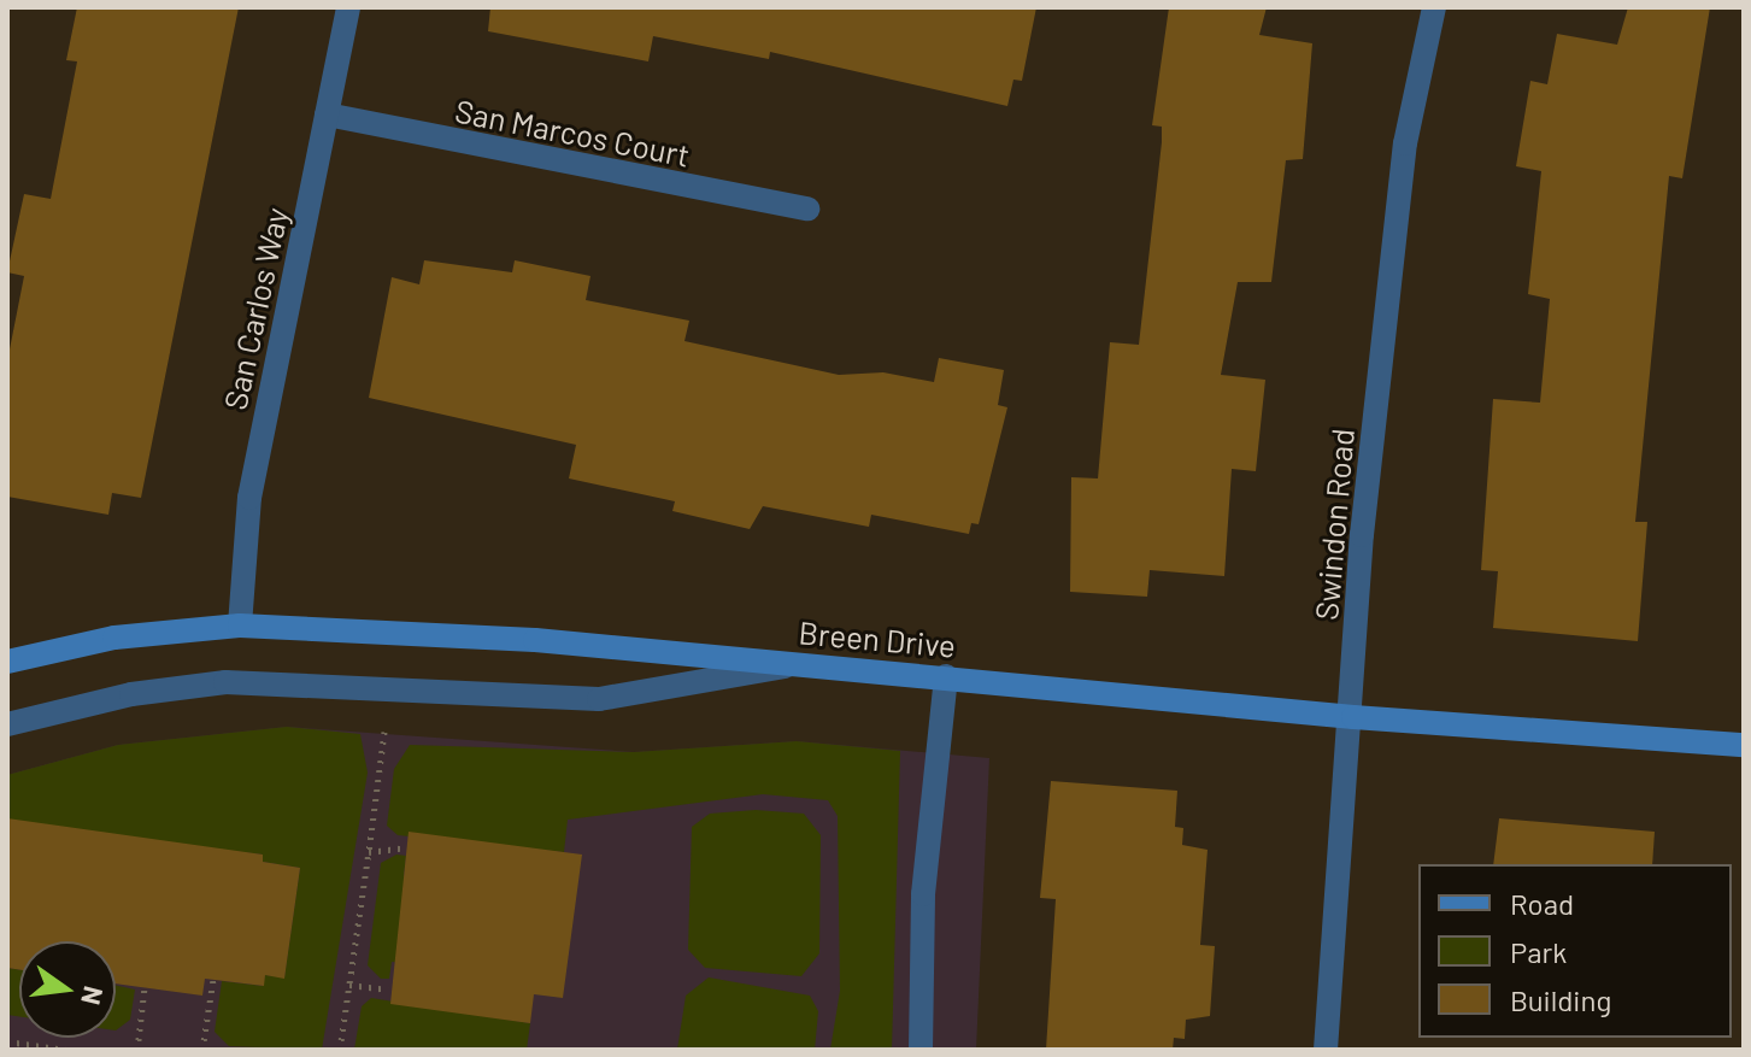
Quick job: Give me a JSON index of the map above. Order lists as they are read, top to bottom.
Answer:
{
  "streets": {
    "street": [
      "San Marcos Court",
      "San Carlos Way",
      "Swindon Road",
      "Breen Drive"
    ]
  },
  "crossings": [
    ["San Marcos Court", "San Carlos Way"],
    ["San Carlos Way", "Breen Drive"],
    ["Swindon Road", "Breen Drive"]
  ],
  "legend": ["Road", "Park", "Building"],
  "north": "right"
}
